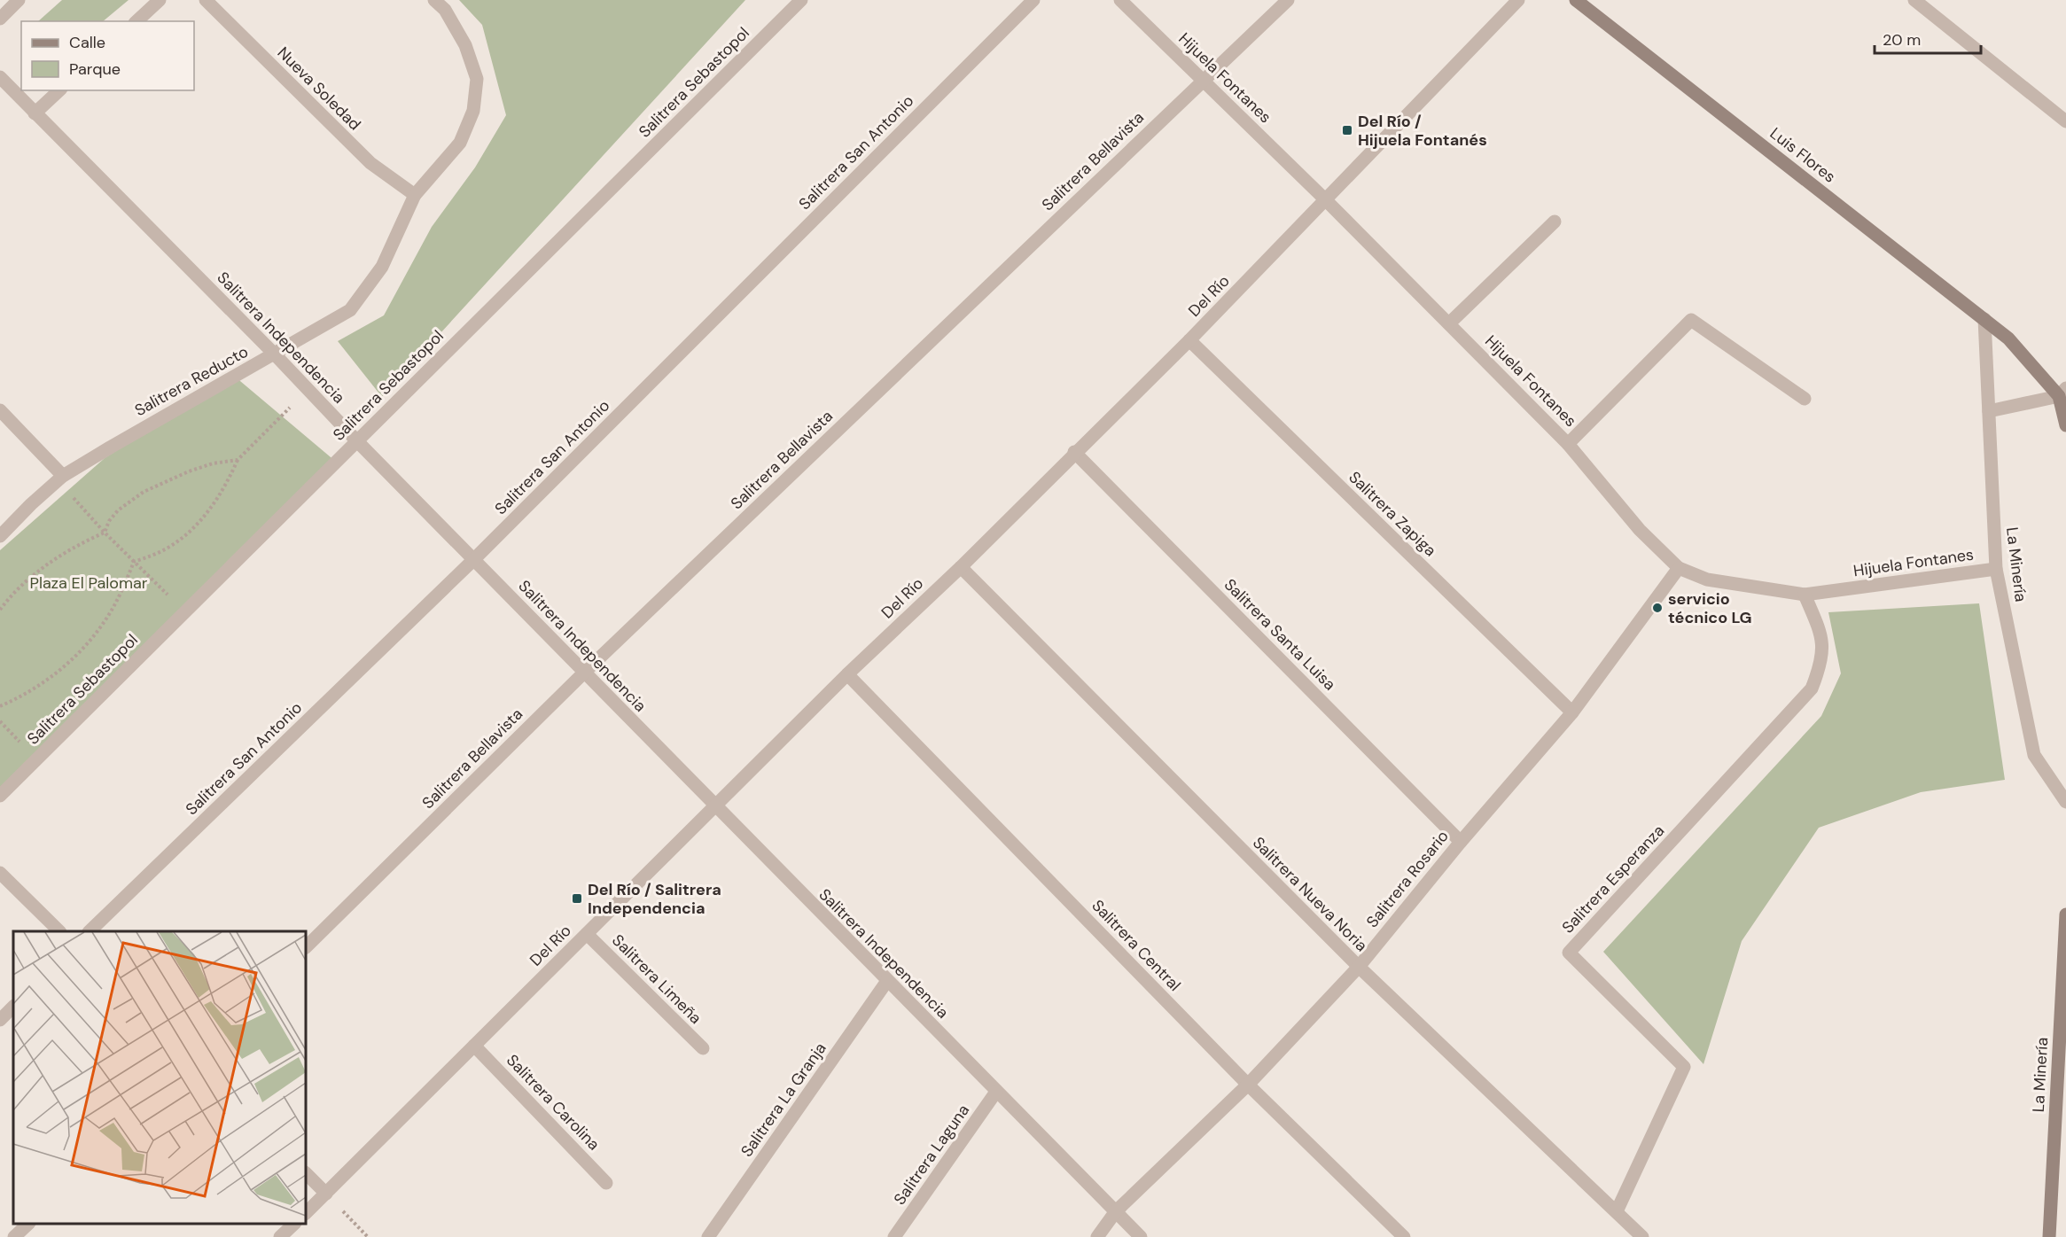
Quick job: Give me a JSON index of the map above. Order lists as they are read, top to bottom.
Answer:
{
  "streets": {
    "main road": ["Luis Flores", "La Minería"],
    "street": [
      "Hijuela Fontanes",
      "Salitrera Sebastopol",
      "Nueva Soledad",
      "Salitrera San Antonio",
      "Salitrera Bellavista",
      "Del Río",
      "Salitrera Independencia",
      "Salitrera Reducto",
      "Salitrera Zapiga",
      "Salitrera Santa Luisa",
      "Salitrera Rosario",
      "Salitrera Esperanza",
      "Salitrera Nueva Noria",
      "Salitrera Central",
      "Salitrera Limeña",
      "Salitrera La Granja",
      "Salitrera Carolina",
      "Salitrera Laguna"
    ]
  },
  "crossings": [
    ["Hijuela Fontanes", "Salitrera Bellavista"],
    ["Hijuela Fontanes", "Del Río"],
    ["Hijuela Fontanes", "La Minería"],
    ["Hijuela Fontanes", "Salitrera Rosario"],
    ["Hijuela Fontanes", "Salitrera Esperanza"],
    ["Salitrera Sebastopol", "Salitrera Independencia"],
    ["Nueva Soledad", "Salitrera Reducto"],
    ["Salitrera San Antonio", "Salitrera Independencia"],
    ["Luis Flores", "La Minería"],
    ["Salitrera Bellavista", "Salitrera Independencia"],
    ["Del Río", "Salitrera Independencia"],
    ["Del Río", "Salitrera Zapiga"],
    ["Del Río", "Salitrera Santa Luisa"],
    ["Del Río", "Salitrera Nueva Noria"],
    ["Del Río", "Salitrera Central"],
    ["Del Río", "Salitrera Limeña"],
    ["Del Río", "Salitrera Carolina"],
    ["Salitrera Independencia", "Salitrera Reducto"],
    ["Salitrera Independencia", "Salitrera Rosario"],
    ["Salitrera Independencia", "Salitrera La Granja"],
    ["Salitrera Independencia", "Salitrera Laguna"],
    ["Salitrera Zapiga", "Salitrera Rosario"],
    ["Salitrera Santa Luisa", "Salitrera Rosario"],
    ["Salitrera Rosario", "Salitrera Nueva Noria"],
    ["Salitrera Rosario", "Salitrera Central"],
    ["Salitrera Esperanza", "Salitrera Nueva Noria"]
  ],
  "parks": ["Plaza El Palomar"],
  "places": {
    "transit": ["Del Río / Hijuela Fontanés", "Del Río / Salitrera Independencia"],
    "other": ["servicio técnico LG"]
  },
  "legend": ["Calle", "Parque"],
  "scale_bar": "20 m"
}
